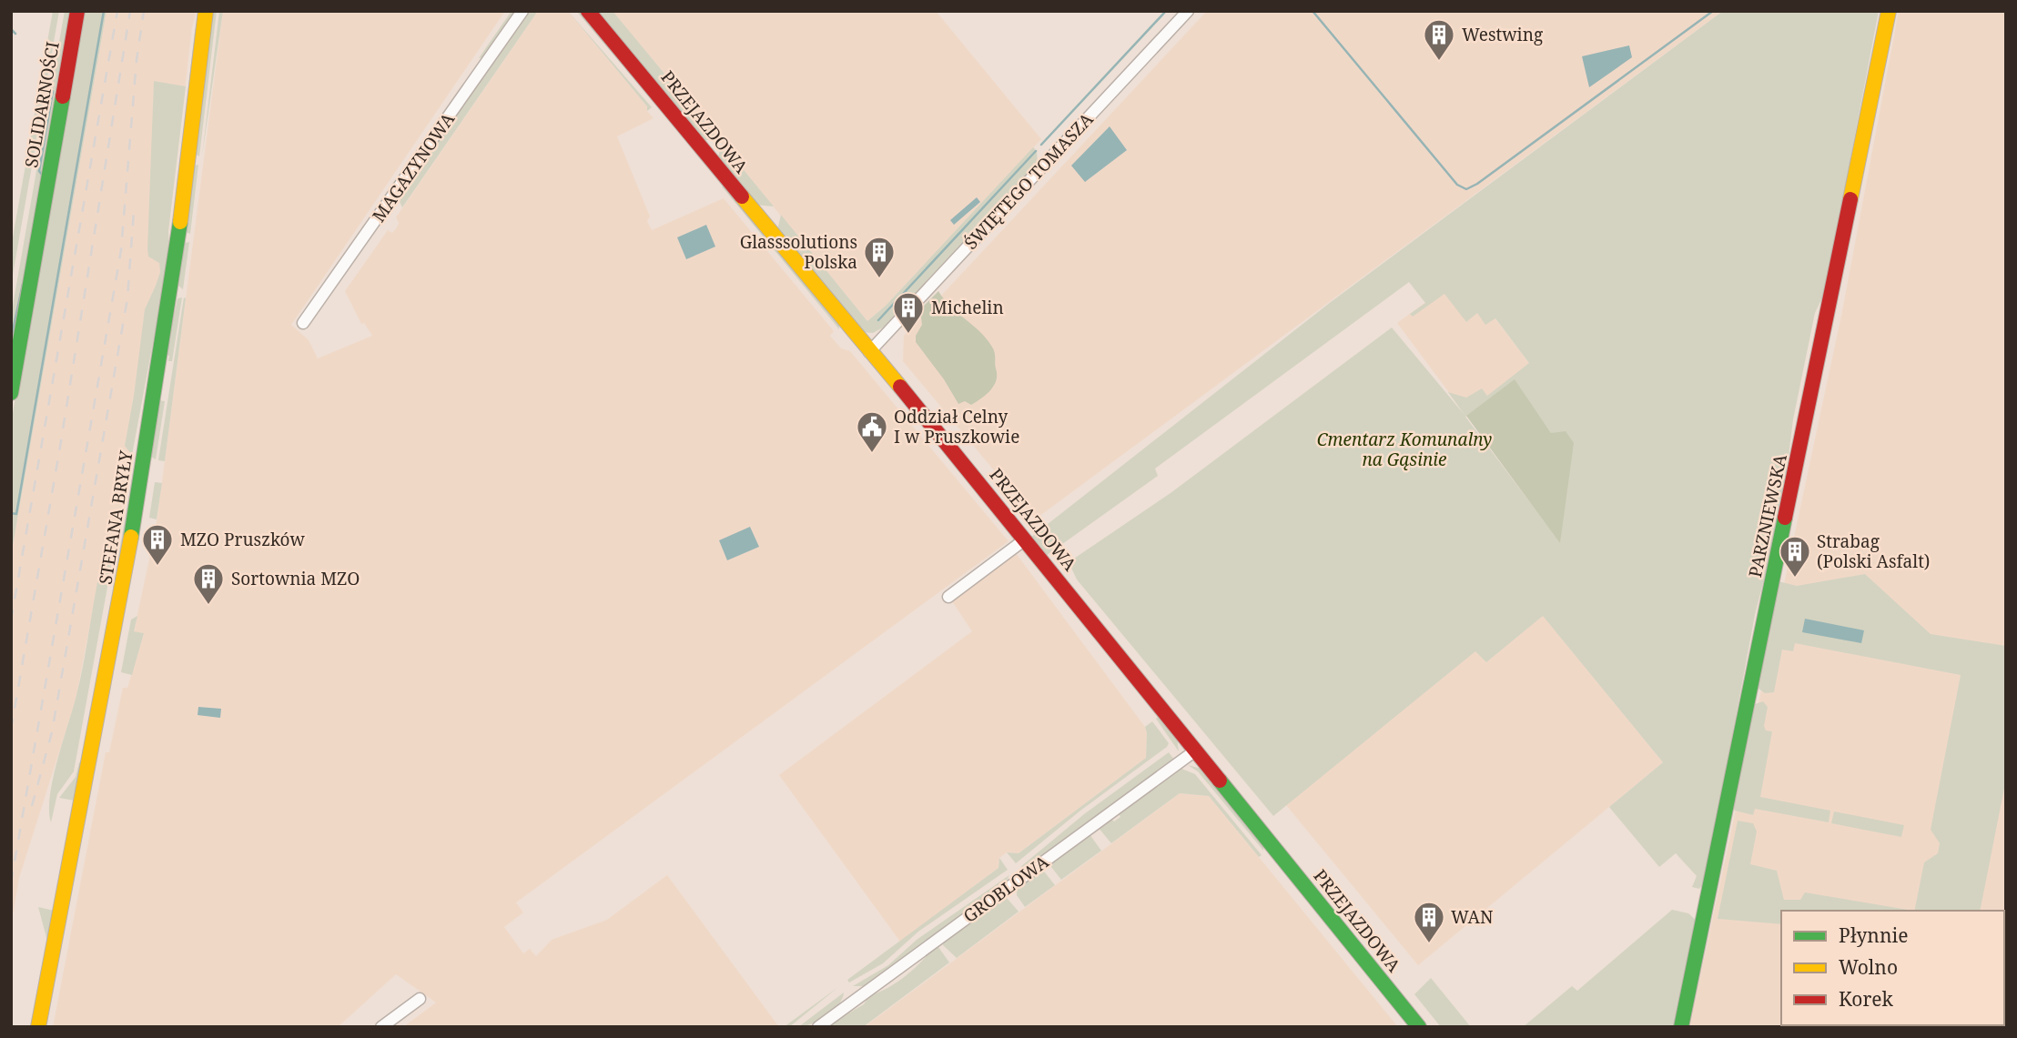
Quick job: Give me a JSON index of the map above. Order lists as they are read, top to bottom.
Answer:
{
  "streets": {
    "street": [
      "SOLIDARNOŚCI",
      "PRZEJAZDOWA",
      "MAGAZYNOWA",
      "ŚWIĘTEGO TOMASZA",
      "PARZNIEWSKA",
      "STEFANA BRYŁY",
      "GROBLOWA"
    ]
  },
  "crossings": [
    ["PRZEJAZDOWA", "ŚWIĘTEGO TOMASZA"],
    ["PRZEJAZDOWA", "GROBLOWA"]
  ],
  "parks": ["Cmentarz Komunalny na Gąsinie"],
  "places": {
    "building": [
      "Westwing",
      "Glasssolutions Polska",
      "Michelin",
      "MZO Pruszków",
      "Strabag (Polski Asfalt)",
      "Sortownia MZO",
      "WAN"
    ],
    "public building": ["Oddział Celny I w Pruszkowie"]
  },
  "legend": ["Płynnie", "Wolno", "Korek"]
}
